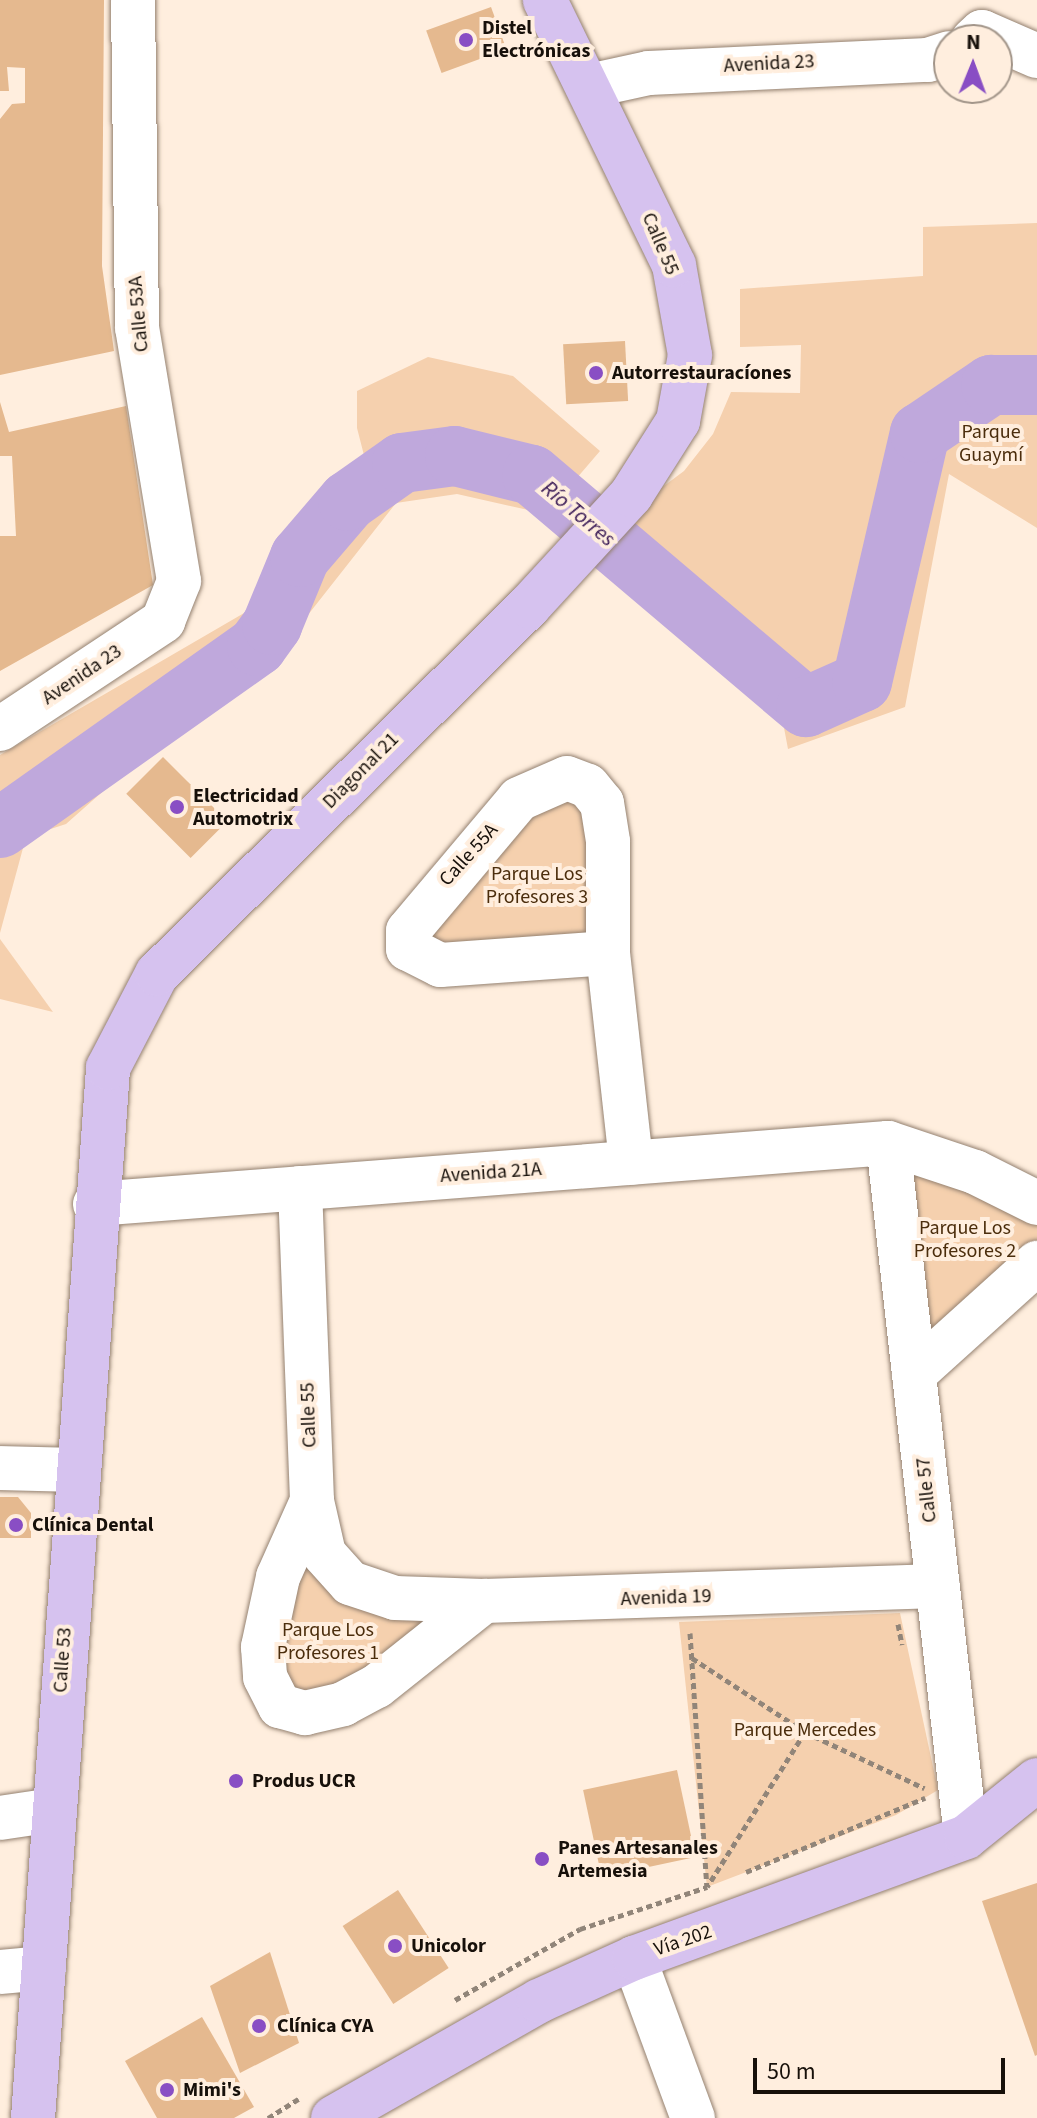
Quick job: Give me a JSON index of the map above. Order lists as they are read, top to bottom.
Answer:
{
  "streets": {
    "main road": [
      "Calle 55",
      "Diagonal 21",
      "Calle 53",
      "Vía 202"
    ],
    "street": [
      "Avenida 23",
      "Calle 53A",
      "Calle 55A",
      "Avenida 21A",
      "Calle 57",
      "Avenida 19"
    ]
  },
  "crossings": [
    ["Avenida 23", "Calle 55"],
    ["Avenida 23", "Calle 53A"],
    ["Calle 55", "Diagonal 21"],
    ["Calle 55", "Avenida 21A"],
    ["Calle 55", "Avenida 19"],
    ["Diagonal 21", "Avenida 21A"],
    ["Diagonal 21", "Calle 53"],
    ["Calle 55A", "Avenida 21A"],
    ["Avenida 21A", "Calle 57"],
    ["Avenida 21A", "Calle 53"],
    ["Calle 57", "Avenida 19"],
    ["Calle 57", "Vía 202"]
  ],
  "water": ["Río Torres"],
  "parks": [
    "Parque Guaymí",
    "Parque Los Profesores 3",
    "Parque Los Profesores 2",
    "Parque Los Profesores 1",
    "Parque Mercedes"
  ],
  "places": [
    "Distel Electrónicas",
    "Autorrestauracíones",
    "Electricidad Automotrix",
    "Clínica Dental",
    "Produs UCR",
    "Panes Artesanales Artemesia",
    "Unicolor",
    "Clínica CYA",
    "Mimi's"
  ],
  "scale_bar": "50 m",
  "north": "top"
}
